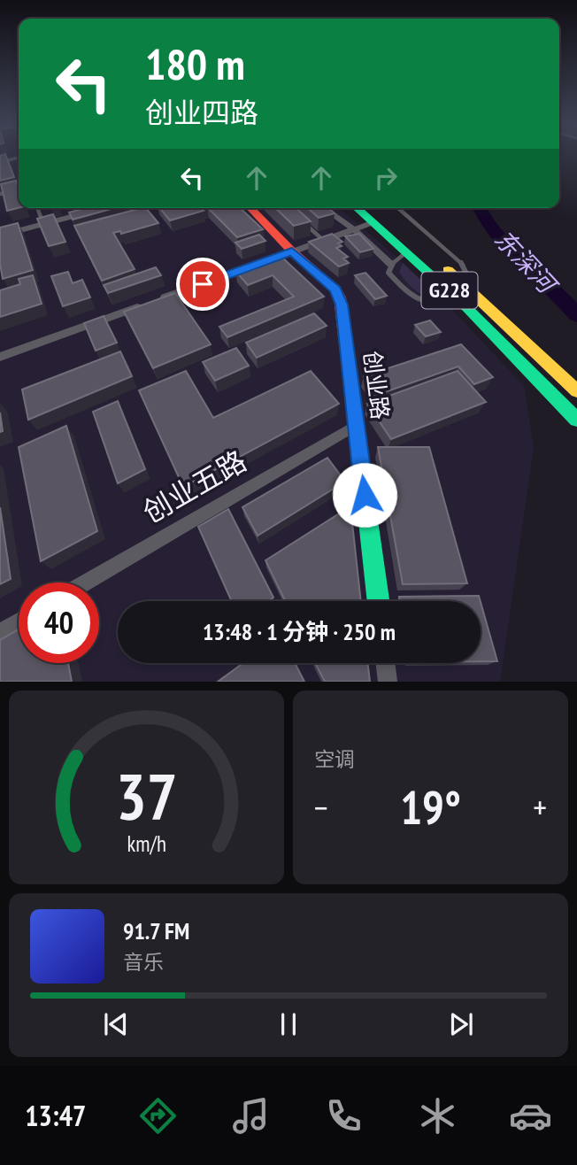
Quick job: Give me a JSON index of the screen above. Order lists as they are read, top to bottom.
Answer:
{
  "streets": {
    "main road": ["G228", "创业路"],
    "street": ["创业五路"]
  },
  "crossings": [
    ["创业路", "创业五路"]
  ],
  "water": ["东深河"],
  "page": {
    "turn": ["180 m", "创业四路"],
    "limit": "40",
    "trip": "13:48 · 1 分钟 · 250 m",
    "tile": "空调",
    "heat": ["−", "19°", "+"],
    "song": ["91.7 FM", "音乐"],
    "tabs": "13:47",
    "gauge": ["37", "km/h"]
  }
}
